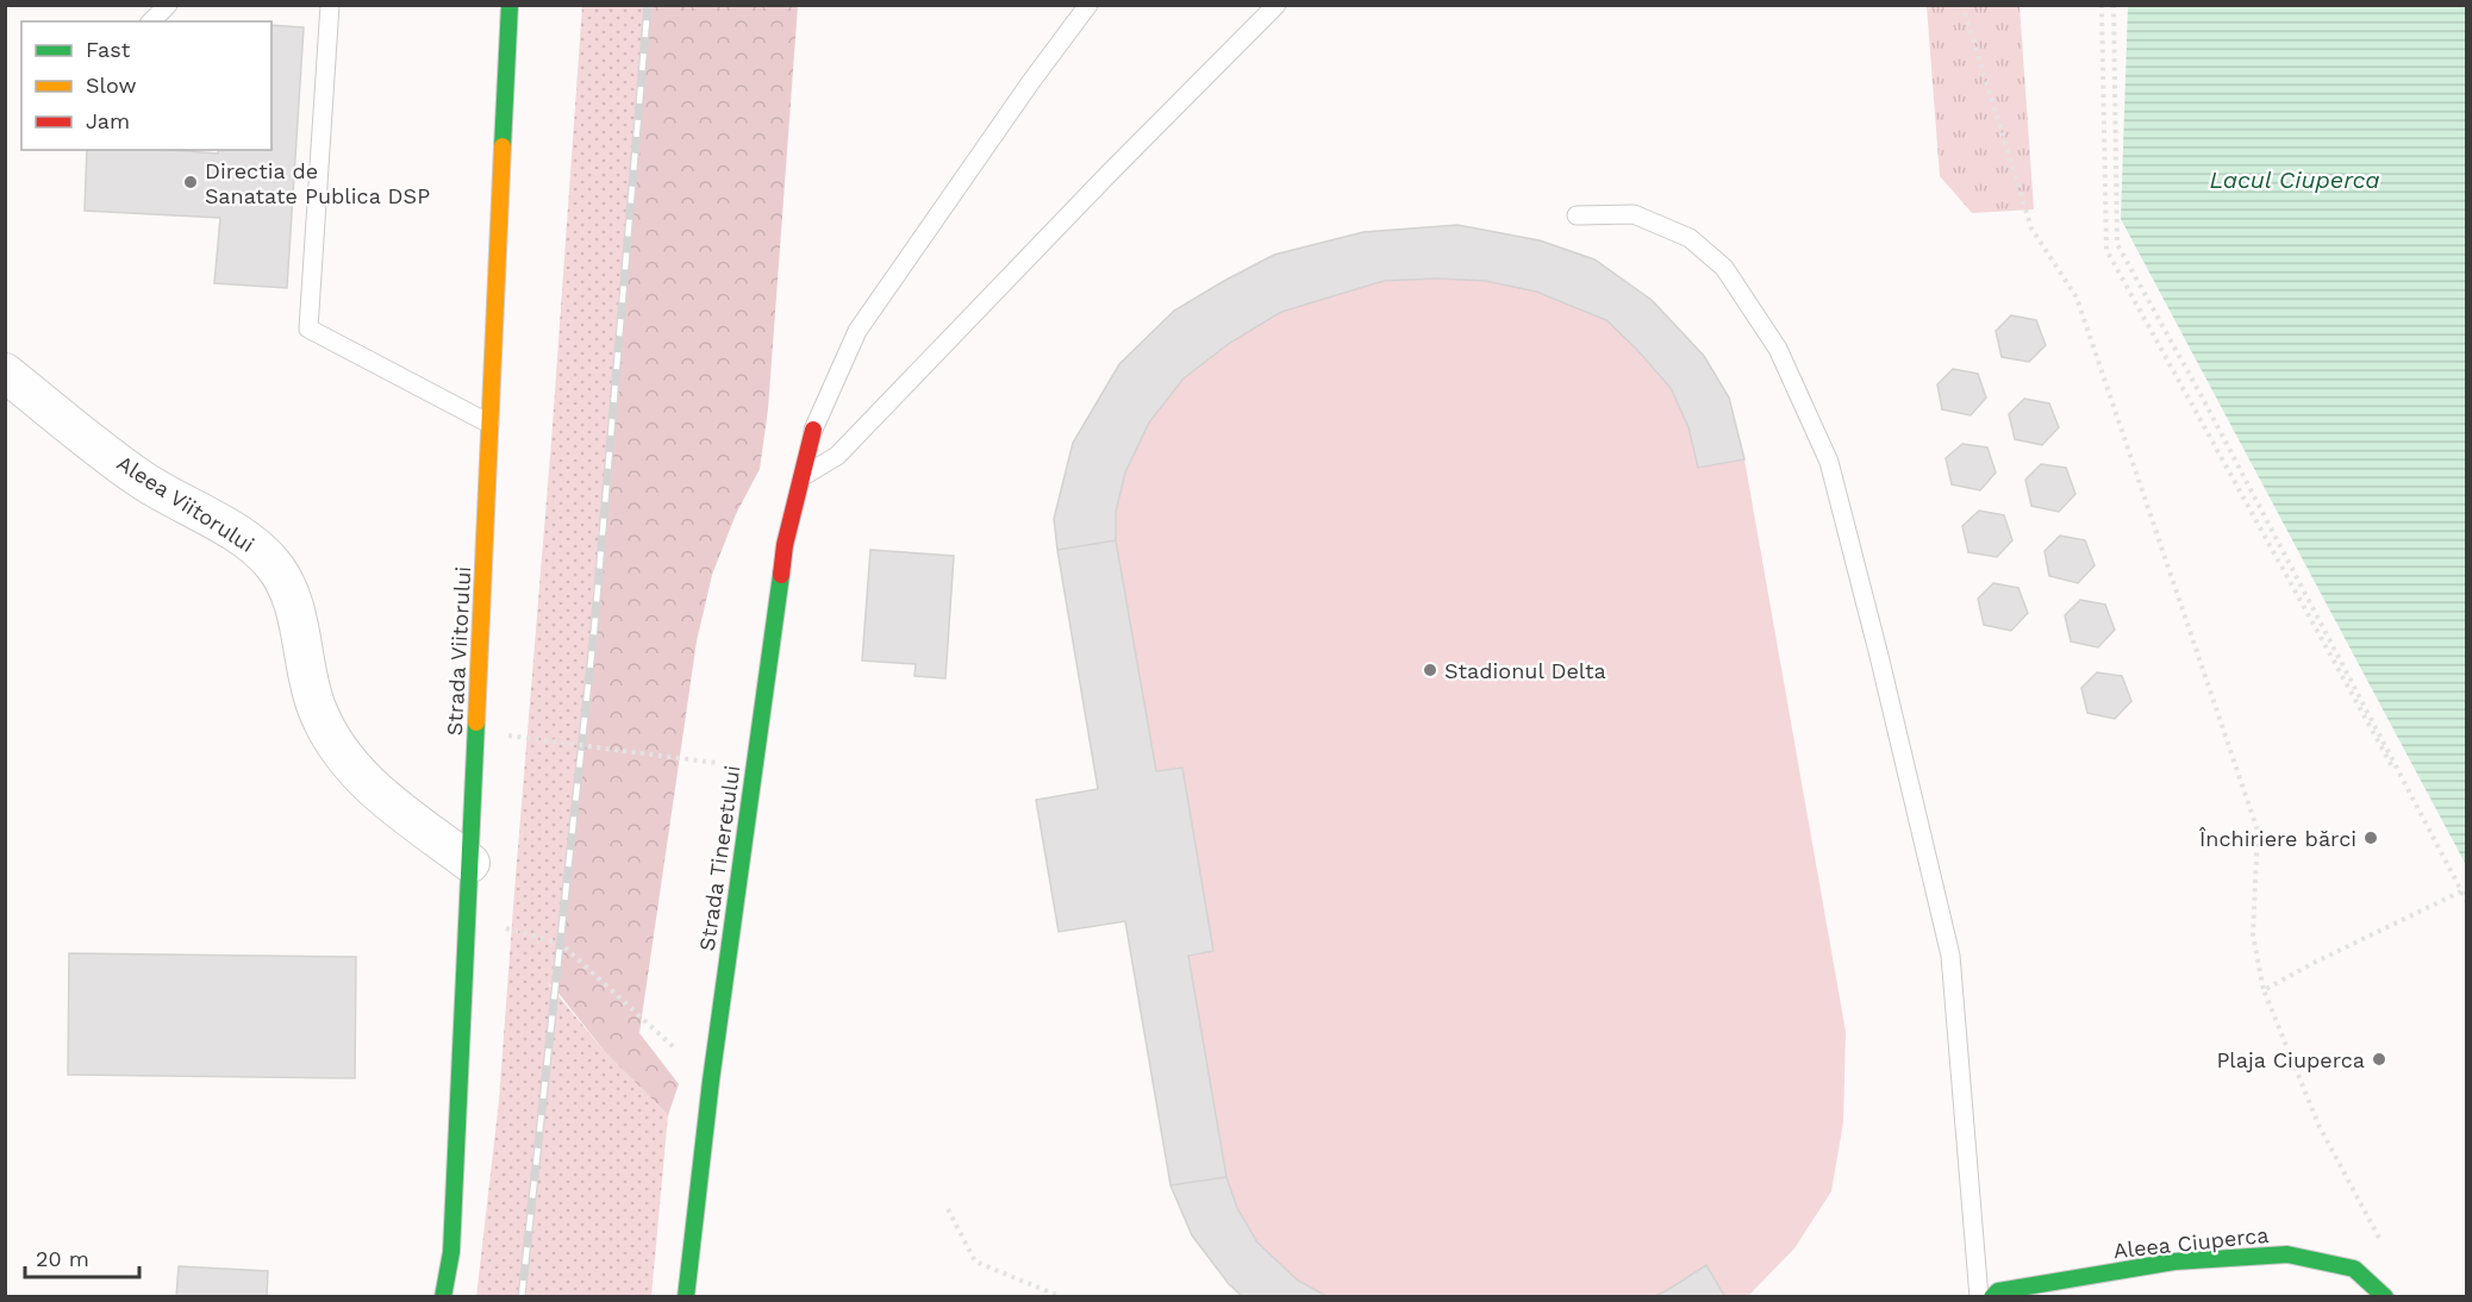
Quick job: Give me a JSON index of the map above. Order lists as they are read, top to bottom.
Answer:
{
  "streets": {
    "street": [
      "Aleea Viitorului",
      "Strada Viitorului",
      "Strada Tineretului",
      "Aleea Ciuperca"
    ]
  },
  "crossings": [
    ["Aleea Viitorului", "Strada Viitorului"]
  ],
  "water": ["Lacul Ciuperca"],
  "places": [
    "Directia de Sanatate Publica DSP",
    "Stadionul Delta",
    "Închiriere bărci",
    "Plaja Ciuperca"
  ],
  "legend": ["Fast", "Slow", "Jam"],
  "scale_bar": "20 m"
}
